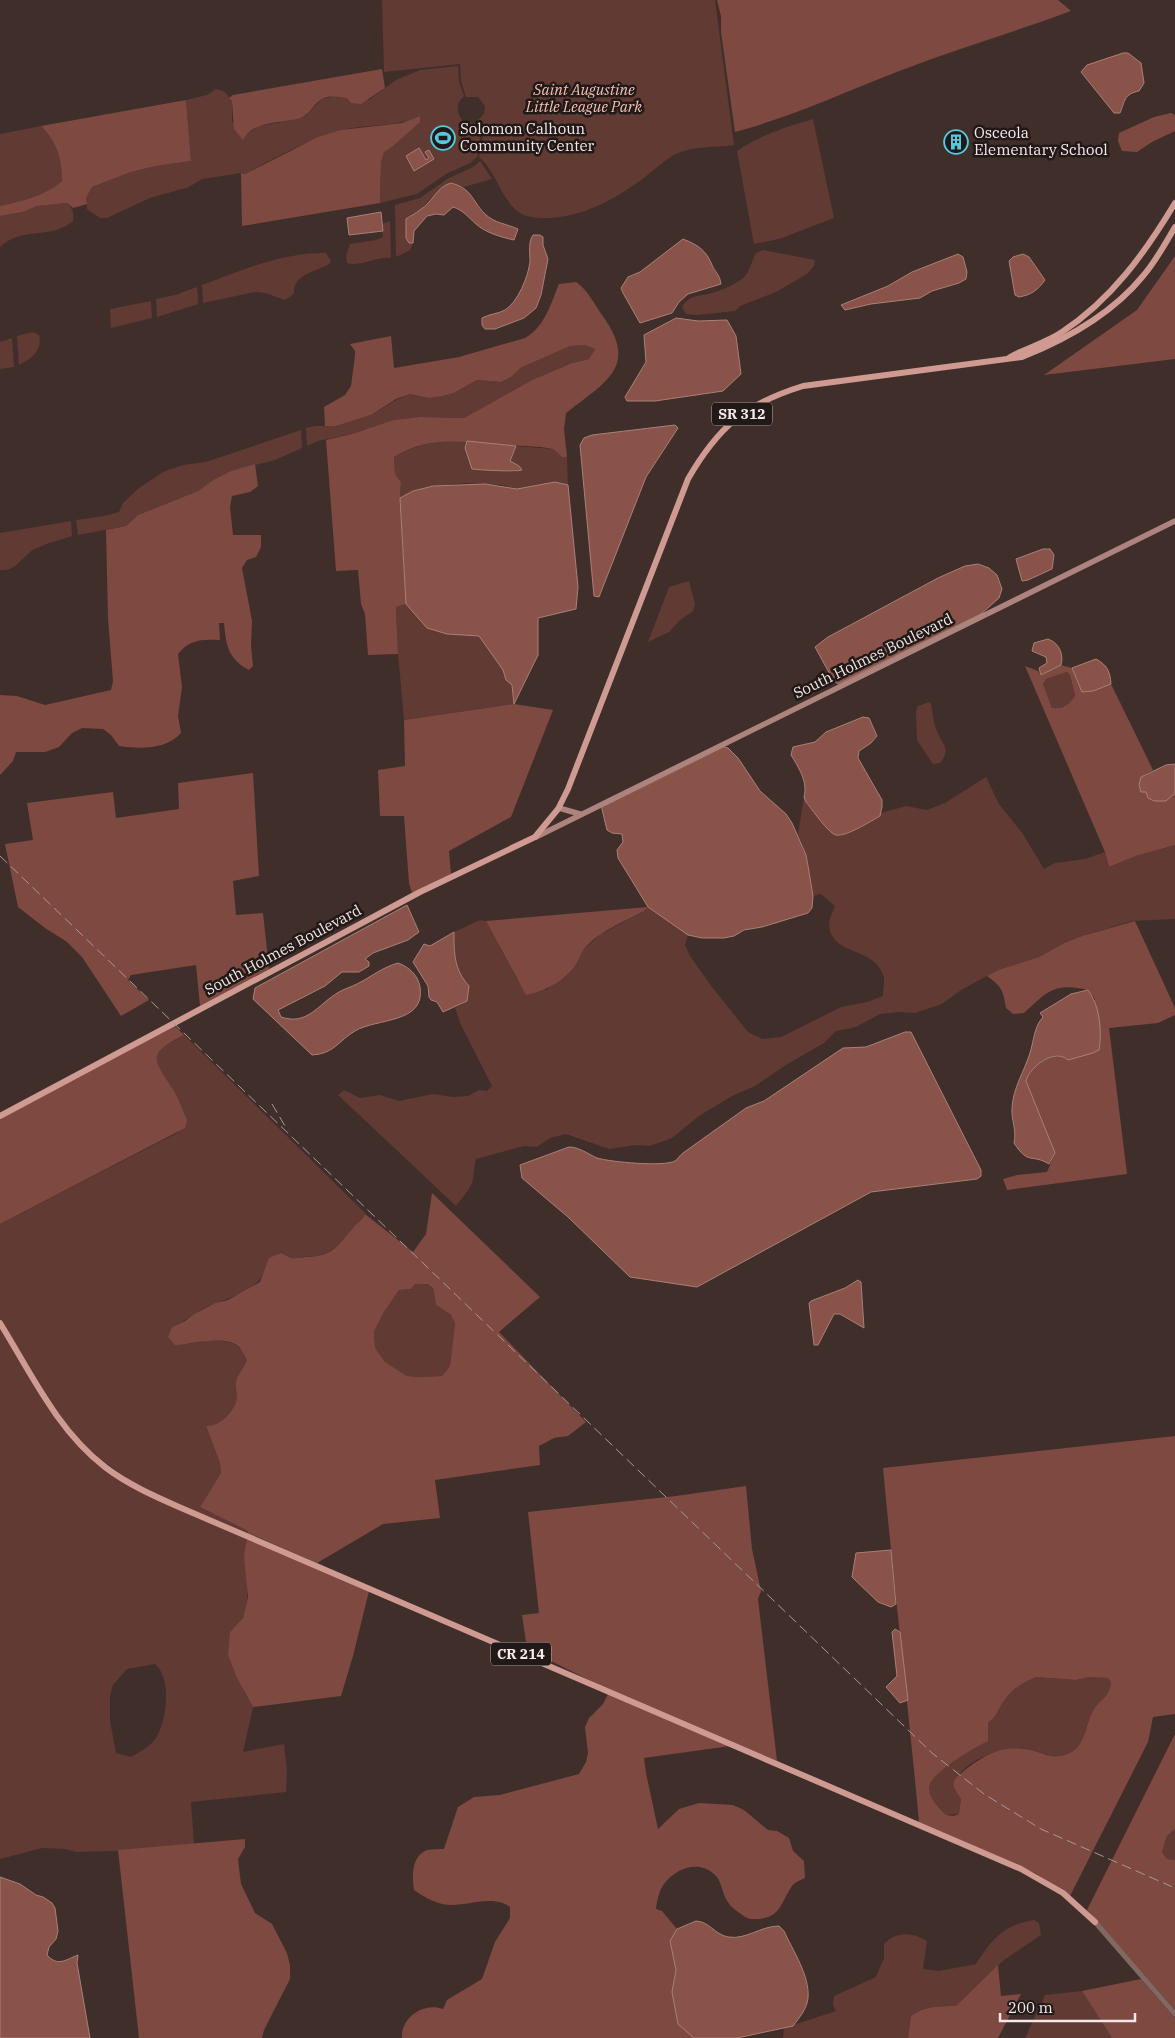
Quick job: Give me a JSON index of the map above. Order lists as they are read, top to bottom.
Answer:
{
  "streets": {
    "main road": ["SR 312", "South Holmes Boulevard", "CR 214"]
  },
  "crossings": [
    ["SR 312", "South Holmes Boulevard"]
  ],
  "parks": ["Saint Augustine Little League Park"],
  "places": {
    "sports": ["Solomon Calhoun Community Center"],
    "building": ["Osceola Elementary School"]
  },
  "scale_bar": "200 m"
}
